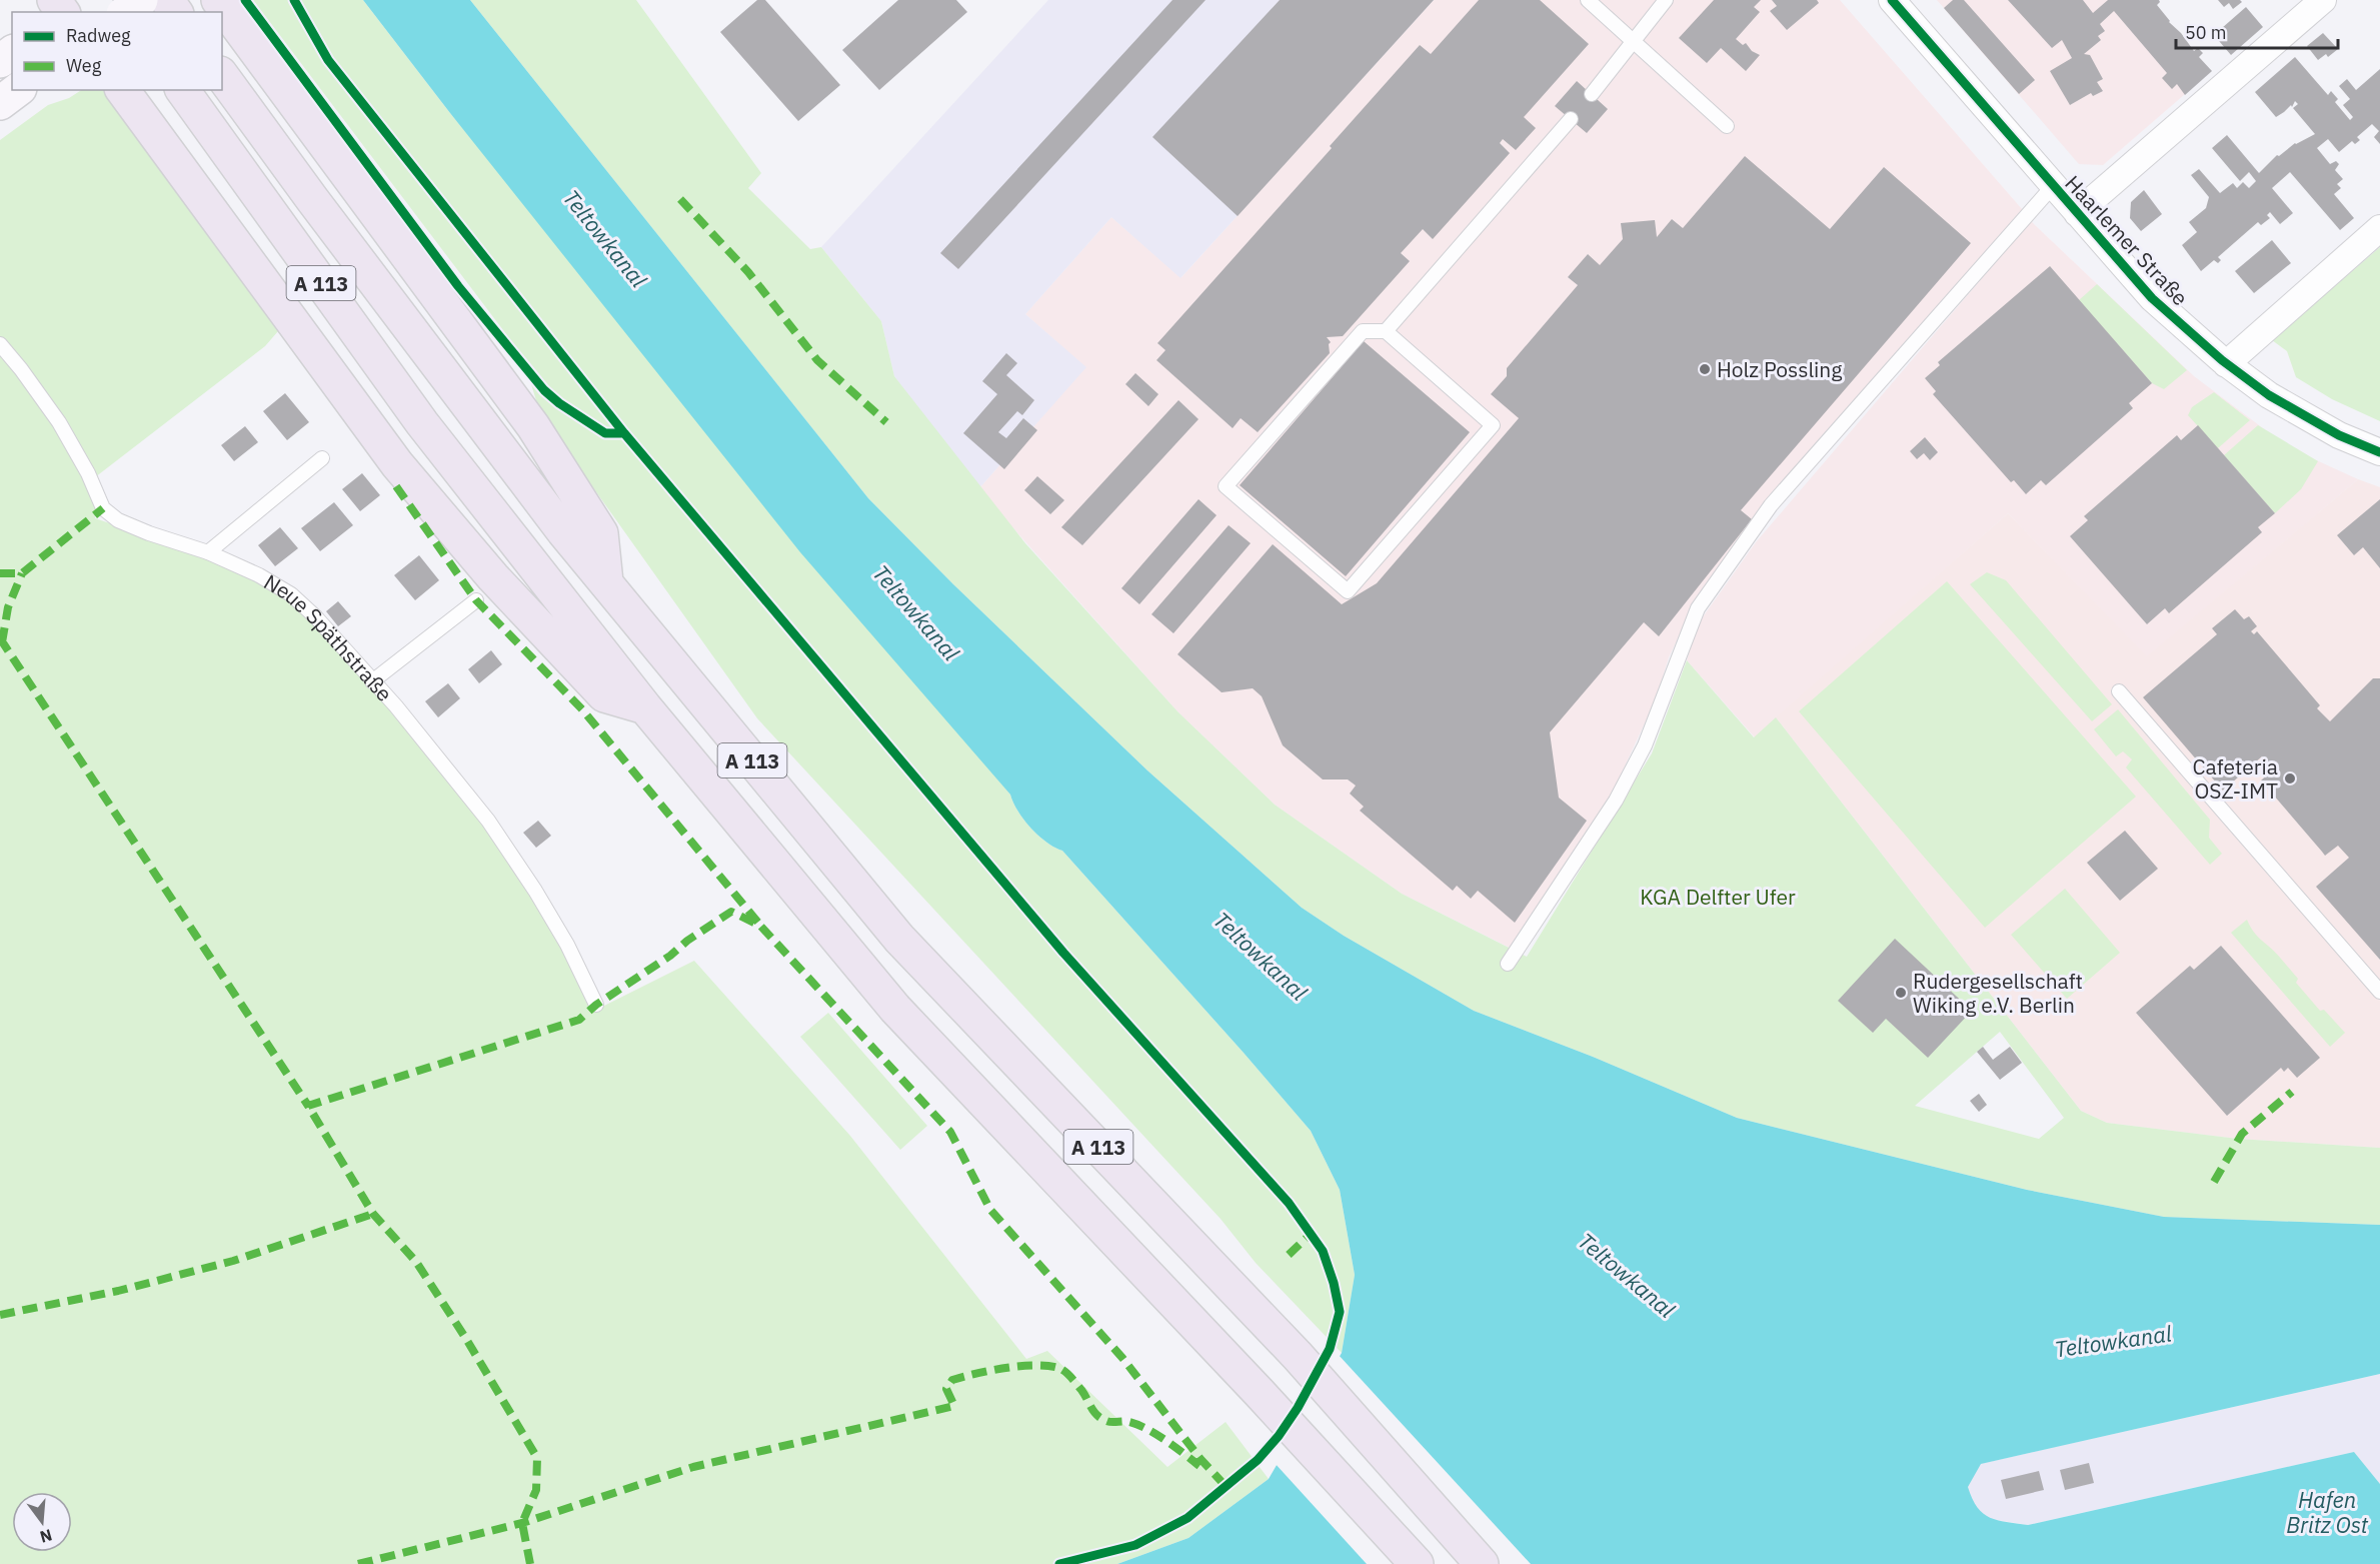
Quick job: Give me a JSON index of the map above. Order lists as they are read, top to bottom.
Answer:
{
  "streets": {
    "highway": ["A 113"],
    "street": ["Haarlemer Straße"],
    "lane": ["Neue Späthstraße"]
  },
  "water": ["Teltowkanal", "Hafen Britz Ost"],
  "parks": ["KGA Delfter Ufer"],
  "places": ["Holz Possling", "Cafeteria OSZ-IMT", "Rudergesellschaft Wiking e.V. Berlin"],
  "legend": ["Radweg", "Weg"],
  "scale_bar": "50 m",
  "north": "bottom"
}
